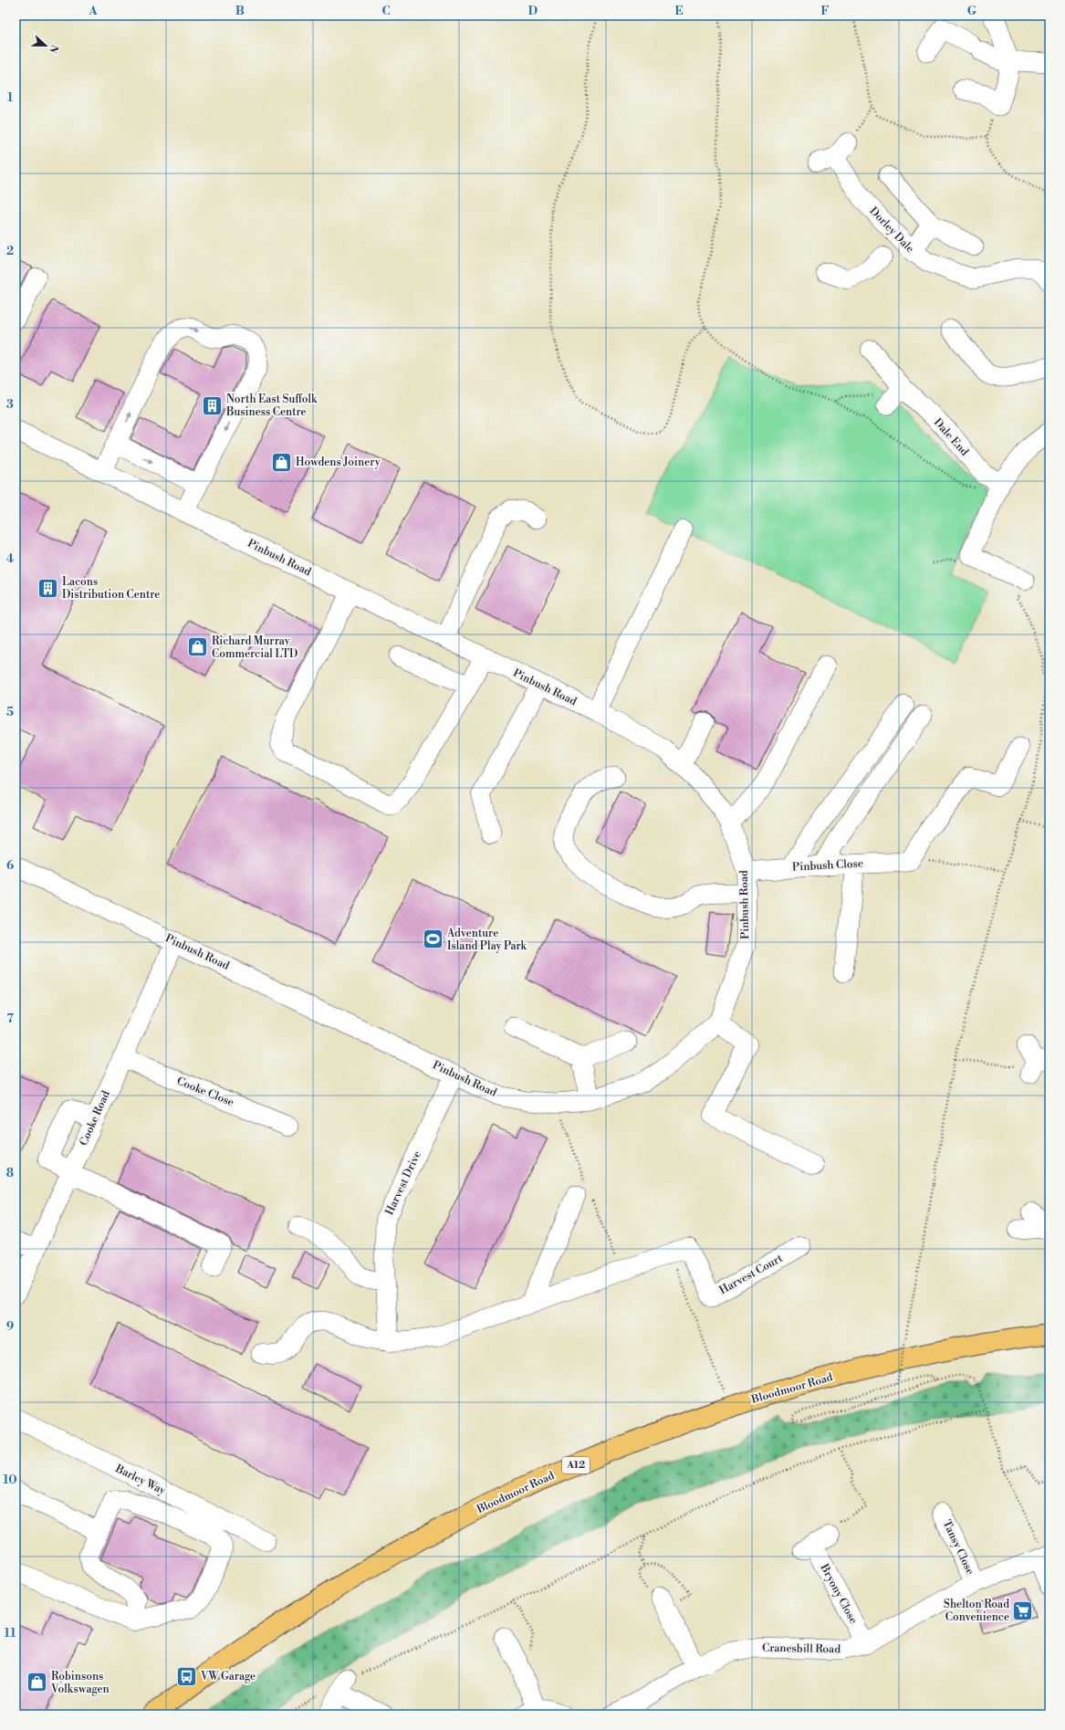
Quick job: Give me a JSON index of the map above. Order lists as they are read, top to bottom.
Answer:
{
  "streets": {
    "highway": ["Bloodmoor Road", "A12"],
    "street": [
      "Dorley Dale",
      "Dale End",
      "Pinbush Road",
      "Pinbush Close",
      "Cooke Close",
      "Cooke Road",
      "Harvest Drive",
      "Harvest Court",
      "Barley Way",
      "Tansy Close",
      "Bryony Close",
      "Cranesbill Road"
    ]
  },
  "crossings": [
    ["Pinbush Road", "Pinbush Close"],
    ["Pinbush Road", "Cooke Road"],
    ["Pinbush Road", "Harvest Drive"],
    ["Cooke Close", "Cooke Road"],
    ["Tansy Close", "Cranesbill Road"],
    ["Bryony Close", "Cranesbill Road"]
  ],
  "places": {
    "building": ["North East Suffolk Business Centre", "Lacons Distribution Centre"],
    "shop": ["Howdens Joinery", "Richard Murray Commercial LTD", "Robinsons Volkswagen"],
    "sports": ["Adventure Island Play Park"],
    "supermarket": ["Shelton Road Convenience"],
    "bus stop": ["VW Garage"]
  },
  "north": "right",
  "grid": {
    "columns": [
      "A",
      "B",
      "C",
      "D",
      "E",
      "F",
      "G"
    ],
    "rows": [
      "1",
      "2",
      "3",
      "4",
      "5",
      "6",
      "7",
      "8",
      "9",
      "10",
      "11"
    ]
  }
}
